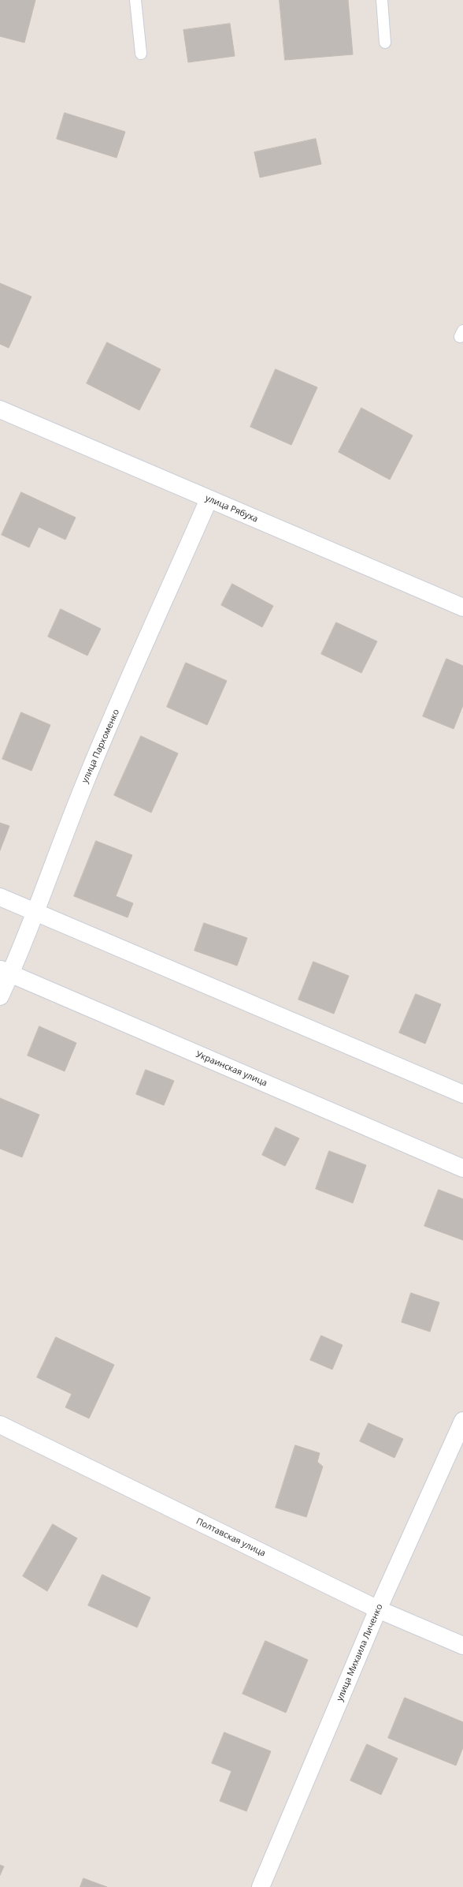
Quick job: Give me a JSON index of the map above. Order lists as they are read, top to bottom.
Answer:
{
  "streets": {
    "street": [
      "улица Рябуха",
      "улица Пархоменко",
      "Украинская улица",
      "Полтавская улица",
      "улица Михаила Личенко"
    ]
  },
  "crossings": [
    ["улица Рябуха", "улица Пархоменко"],
    ["улица Пархоменко", "Украинская улица"],
    ["Полтавская улица", "улица Михаила Личенко"]
  ]
}
